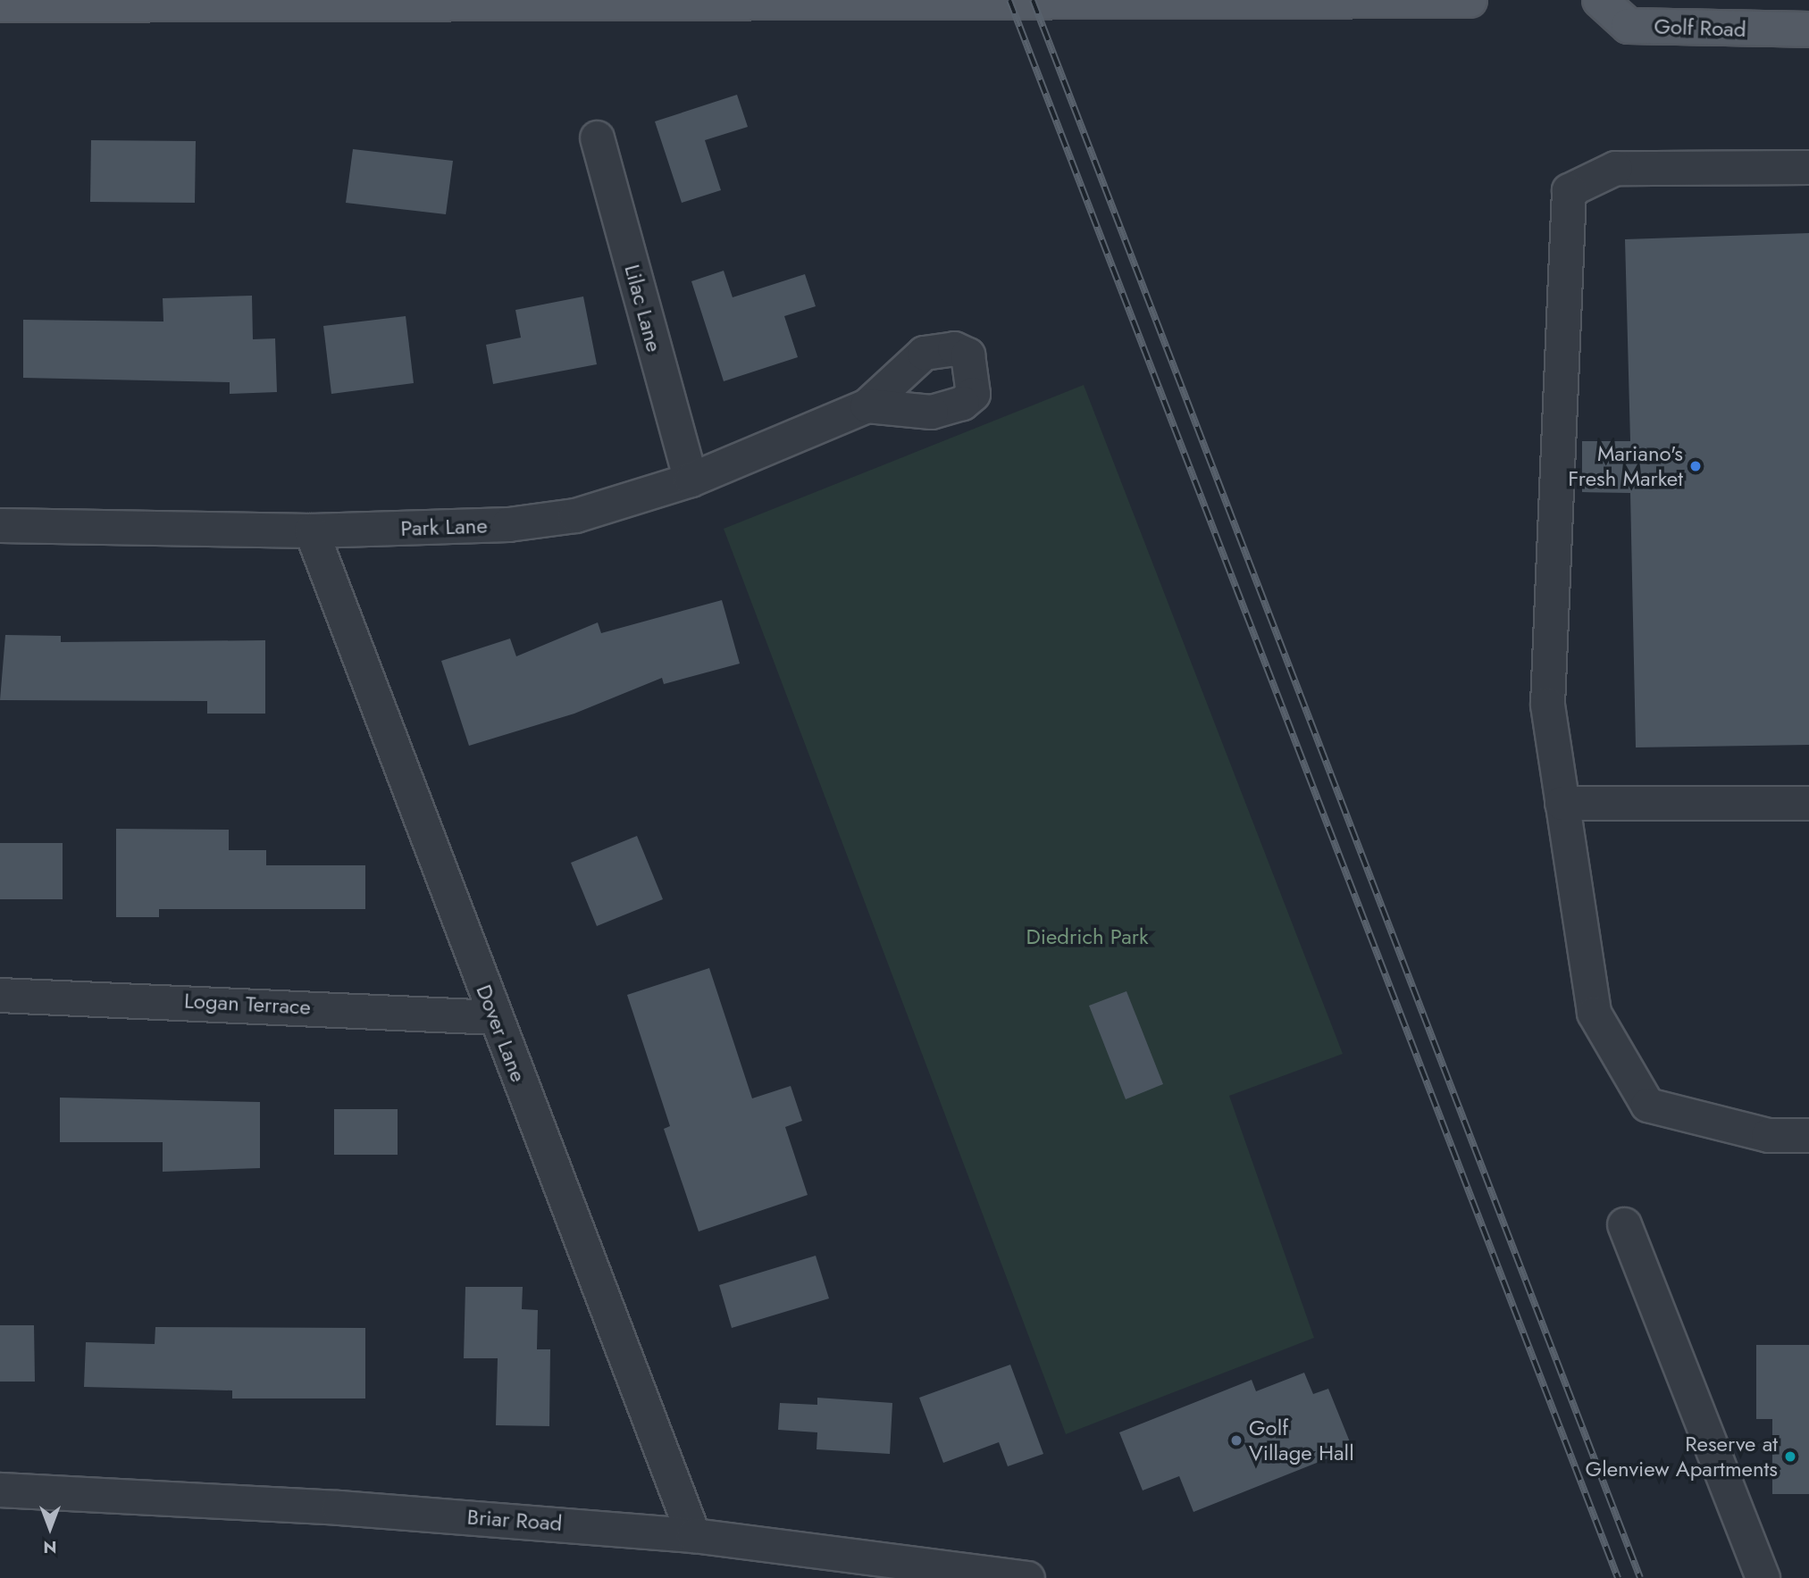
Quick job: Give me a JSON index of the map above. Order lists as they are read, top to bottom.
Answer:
{
  "streets": {
    "main road": ["Golf Road"],
    "street": [
      "Lilac Lane",
      "Park Lane",
      "Logan Terrace",
      "Dover Lane",
      "Briar Road"
    ]
  },
  "crossings": [
    ["Lilac Lane", "Park Lane"],
    ["Park Lane", "Dover Lane"],
    ["Logan Terrace", "Dover Lane"],
    ["Dover Lane", "Briar Road"]
  ],
  "parks": ["Diedrich Park"],
  "places": ["Mariano's Fresh Market", "Golf Village Hall", "Reserve at Glenview Apartments"],
  "north": "bottom"
}
